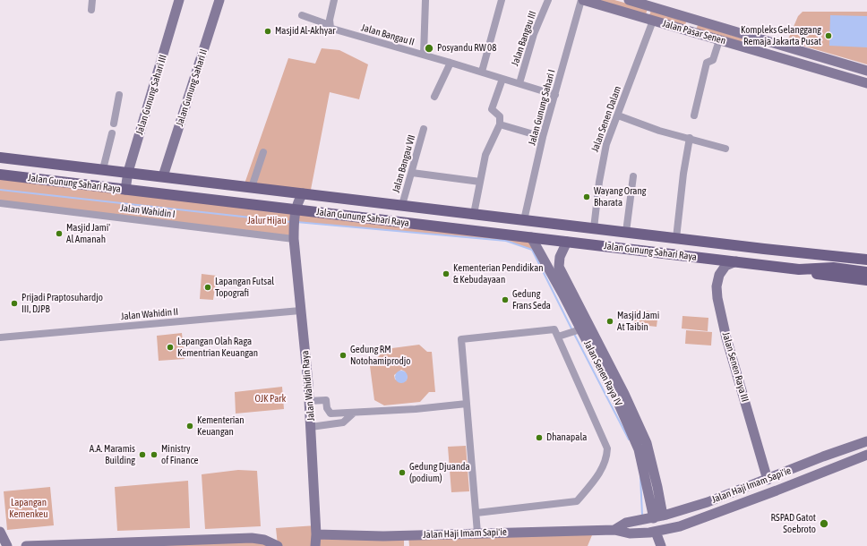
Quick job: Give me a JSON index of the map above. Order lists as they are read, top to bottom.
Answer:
{
  "streets": {
    "main road": ["Jalan Gunung Sahari Raya"],
    "street": [
      "Jalan Pasar Senen",
      "Jalan Bangau II",
      "Jalan Bangau III",
      "Jalan Gunung Sahari II",
      "Jalan Gunung Sahari III",
      "Jalan Gunung Sahari I",
      "Jalan Senen Dalam",
      "Jalan Bangau VII",
      "Jalan Wahidin I",
      "Jalan Wahidin II",
      "Jalan Senen Raya III",
      "Jalan Senen Raya IV",
      "Jalan Wahidin Raya",
      "Jalan Haji Imam Sapi'ie"
    ]
  },
  "crossings": [
    ["Jalan Pasar Senen", "Jalan Gunung Sahari I"],
    ["Jalan Pasar Senen", "Jalan Senen Dalam"],
    ["Jalan Bangau II", "Jalan Bangau III"],
    ["Jalan Bangau II", "Jalan Gunung Sahari I"],
    ["Jalan Gunung Sahari II", "Jalan Gunung Sahari Raya"],
    ["Jalan Gunung Sahari III", "Jalan Gunung Sahari Raya"],
    ["Jalan Gunung Sahari I", "Jalan Gunung Sahari Raya"],
    ["Jalan Senen Dalam", "Jalan Gunung Sahari Raya"],
    ["Jalan Bangau VII", "Jalan Gunung Sahari Raya"],
    ["Jalan Gunung Sahari Raya", "Jalan Senen Raya III"],
    ["Jalan Gunung Sahari Raya", "Jalan Senen Raya IV"],
    ["Jalan Gunung Sahari Raya", "Jalan Wahidin Raya"],
    ["Jalan Wahidin I", "Jalan Wahidin Raya"],
    ["Jalan Wahidin II", "Jalan Wahidin Raya"],
    ["Jalan Senen Raya III", "Jalan Haji Imam Sapi'ie"],
    ["Jalan Senen Raya IV", "Jalan Haji Imam Sapi'ie"],
    ["Jalan Wahidin Raya", "Jalan Haji Imam Sapi'ie"]
  ],
  "parks": ["Jalur Hijau", "OJK Park", "Lapangan Kemenkeu"],
  "places": [
    "Masjid Al-Akhyar",
    "Kompleks Gelanggang Remaja Jakarta Pusat",
    "Posyandu RW 08",
    "Wayang Orang Bharata",
    "Masjid Jami' Al Amanah",
    "Kementerian Pendidikan & Kebudayaan",
    "Lapangan Futsal Topografi",
    "Gedung Frans Seda",
    "Prijadi Praptosuhardjo III, DJPB",
    "Masjid Jami At Taibin",
    "Lapangan Olah Raga Kementrian Keuangan",
    "Gedung RM Notohamiprodjo",
    "Kementerian Keuangan",
    "Dhanapala",
    "A.A. Maramis Building",
    "Ministry of Finance",
    "Gedung Djuanda (podium)",
    "RSPAD Gatot Soebroto"
  ]
}
